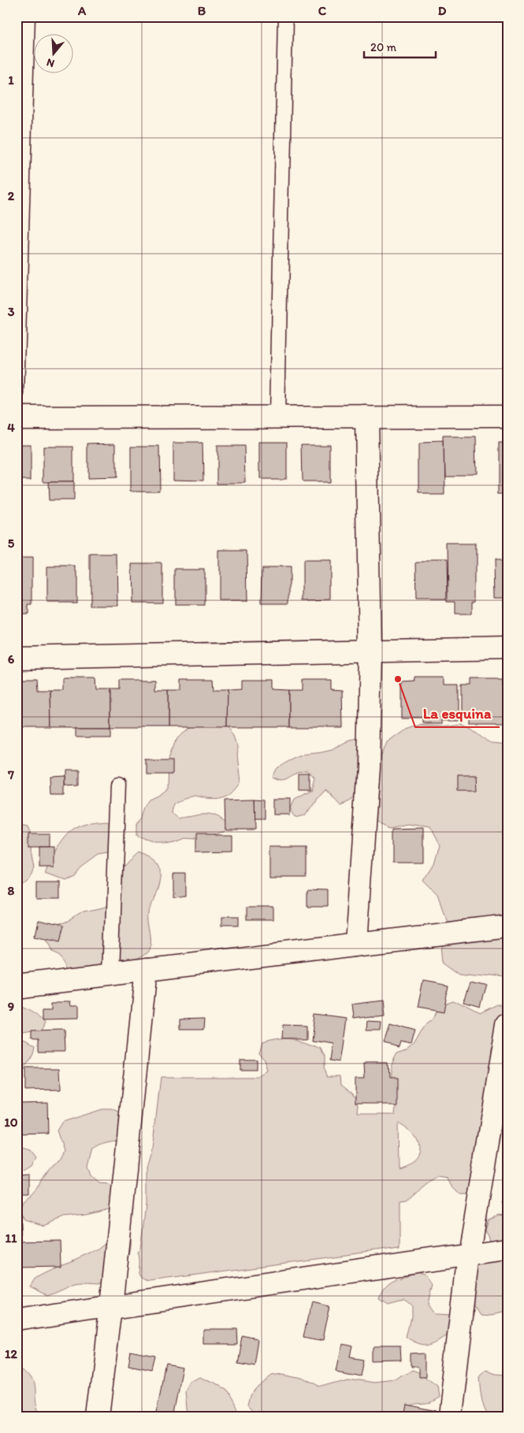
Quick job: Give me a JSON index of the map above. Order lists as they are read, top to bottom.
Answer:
{
  "places": ["La esquina"],
  "scale_bar": "20 m",
  "north": "bottom",
  "grid": {
    "columns": [
      "A",
      "B",
      "C",
      "D"
    ],
    "rows": [
      "1",
      "2",
      "3",
      "4",
      "5",
      "6",
      "7",
      "8",
      "9",
      "10",
      "11",
      "12"
    ]
  }
}
